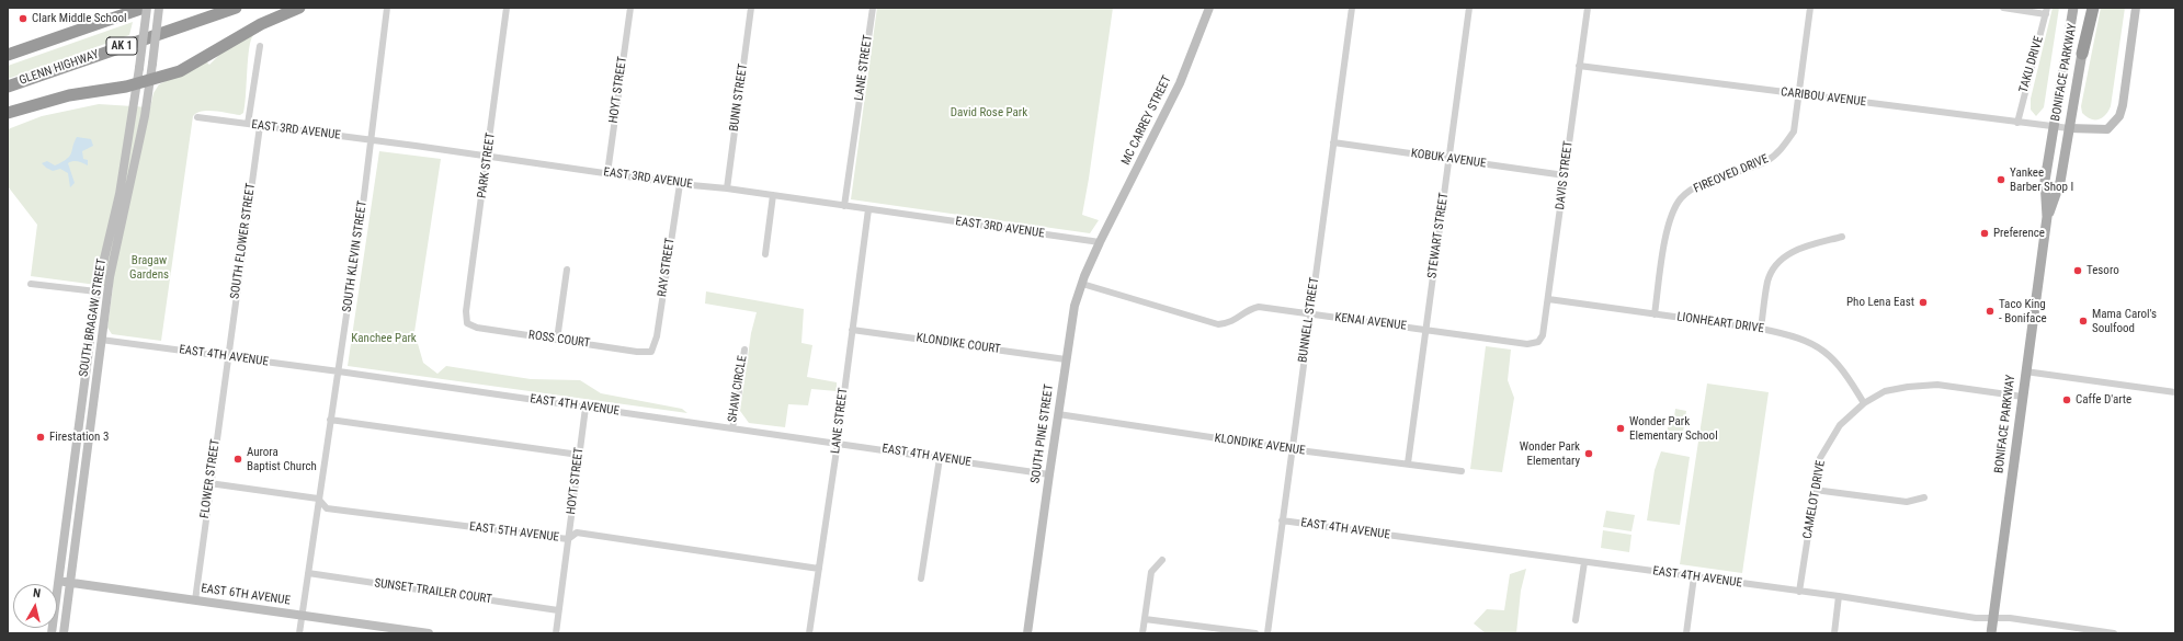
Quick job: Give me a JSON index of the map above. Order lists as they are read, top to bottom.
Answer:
{
  "streets": {
    "highway": ["AK 1", "GLENN HIGHWAY"],
    "main road": [
      "BONIFACE PARKWAY",
      "MC CARREY STREET",
      "SOUTH BRAGAW STREET",
      "SOUTH PINE STREET",
      "EAST 6TH AVENUE"
    ],
    "street": [
      "TAKU DRIVE",
      "LANE STREET",
      "HOYT STREET",
      "BUNN STREET",
      "CARIBOU AVENUE",
      "EAST 3RD AVENUE",
      "KOBUK AVENUE",
      "PARK STREET",
      "FIREOVED DRIVE",
      "DAVIS STREET",
      "STEWART STREET",
      "SOUTH FLOWER STREET",
      "SOUTH KLEVIN STREET",
      "RAY STREET",
      "BUNNELL STREET",
      "KENAI AVENUE",
      "LIONHEART DRIVE",
      "ROSS COURT",
      "KLONDIKE COURT",
      "EAST 4TH AVENUE",
      "SHAW CIRCLE",
      "KLONDIKE AVENUE",
      "FLOWER STREET",
      "CAMELOT DRIVE",
      "EAST 5TH AVENUE",
      "SUNSET TRAILER COURT"
    ]
  },
  "crossings": [
    ["TAKU DRIVE", "CARIBOU AVENUE"],
    ["LANE STREET", "EAST 3RD AVENUE"],
    ["LANE STREET", "KLONDIKE COURT"],
    ["LANE STREET", "EAST 4TH AVENUE"],
    ["LANE STREET", "EAST 5TH AVENUE"],
    ["BONIFACE PARKWAY", "CARIBOU AVENUE"],
    ["BONIFACE PARKWAY", "EAST 4TH AVENUE"],
    ["BONIFACE PARKWAY", "CAMELOT DRIVE"],
    ["HOYT STREET", "EAST 3RD AVENUE"],
    ["HOYT STREET", "EAST 4TH AVENUE"],
    ["HOYT STREET", "EAST 5TH AVENUE"],
    ["HOYT STREET", "SUNSET TRAILER COURT"],
    ["BUNN STREET", "EAST 3RD AVENUE"],
    ["CARIBOU AVENUE", "FIREOVED DRIVE"],
    ["CARIBOU AVENUE", "DAVIS STREET"],
    ["MC CARREY STREET", "EAST 3RD AVENUE"],
    ["MC CARREY STREET", "SOUTH PINE STREET"],
    ["EAST 3RD AVENUE", "PARK STREET"],
    ["EAST 3RD AVENUE", "SOUTH FLOWER STREET"],
    ["EAST 3RD AVENUE", "SOUTH KLEVIN STREET"],
    ["EAST 3RD AVENUE", "RAY STREET"],
    ["EAST 3RD AVENUE", "SOUTH PINE STREET"],
    ["KOBUK AVENUE", "DAVIS STREET"],
    ["KOBUK AVENUE", "STEWART STREET"],
    ["KOBUK AVENUE", "BUNNELL STREET"],
    ["PARK STREET", "ROSS COURT"],
    ["FIREOVED DRIVE", "LIONHEART DRIVE"],
    ["DAVIS STREET", "KENAI AVENUE"],
    ["DAVIS STREET", "LIONHEART DRIVE"],
    ["STEWART STREET", "KENAI AVENUE"],
    ["STEWART STREET", "KLONDIKE AVENUE"],
    ["SOUTH FLOWER STREET", "EAST 4TH AVENUE"],
    ["SOUTH FLOWER STREET", "FLOWER STREET"],
    ["SOUTH KLEVIN STREET", "EAST 4TH AVENUE"],
    ["SOUTH KLEVIN STREET", "EAST 5TH AVENUE"],
    ["SOUTH KLEVIN STREET", "SUNSET TRAILER COURT"],
    ["SOUTH KLEVIN STREET", "EAST 6TH AVENUE"],
    ["RAY STREET", "ROSS COURT"],
    ["SOUTH BRAGAW STREET", "EAST 4TH AVENUE"],
    ["SOUTH BRAGAW STREET", "EAST 6TH AVENUE"],
    ["BUNNELL STREET", "KENAI AVENUE"],
    ["BUNNELL STREET", "EAST 4TH AVENUE"],
    ["BUNNELL STREET", "KLONDIKE AVENUE"],
    ["KENAI AVENUE", "SOUTH PINE STREET"],
    ["LIONHEART DRIVE", "CAMELOT DRIVE"],
    ["KLONDIKE COURT", "SOUTH PINE STREET"],
    ["EAST 4TH AVENUE", "SHAW CIRCLE"],
    ["EAST 4TH AVENUE", "SOUTH PINE STREET"],
    ["EAST 4TH AVENUE", "FLOWER STREET"],
    ["EAST 4TH AVENUE", "CAMELOT DRIVE"],
    ["SOUTH PINE STREET", "KLONDIKE AVENUE"],
    ["FLOWER STREET", "EAST 5TH AVENUE"],
    ["FLOWER STREET", "EAST 6TH AVENUE"]
  ],
  "parks": ["David Rose Park", "Bragaw Gardens", "Kanchee Park"],
  "places": [
    "Clark Middle School",
    "Yankee Barber Shop I",
    "Preference",
    "Tesoro",
    "Pho Lena East",
    "Taco King - Boniface",
    "Mama Carol's Soulfood",
    "Caffe D'arte",
    "Wonder Park Elementary School",
    "Firestation 3",
    "Wonder Park Elementary",
    "Aurora Baptist Church"
  ],
  "north": "top"
}
